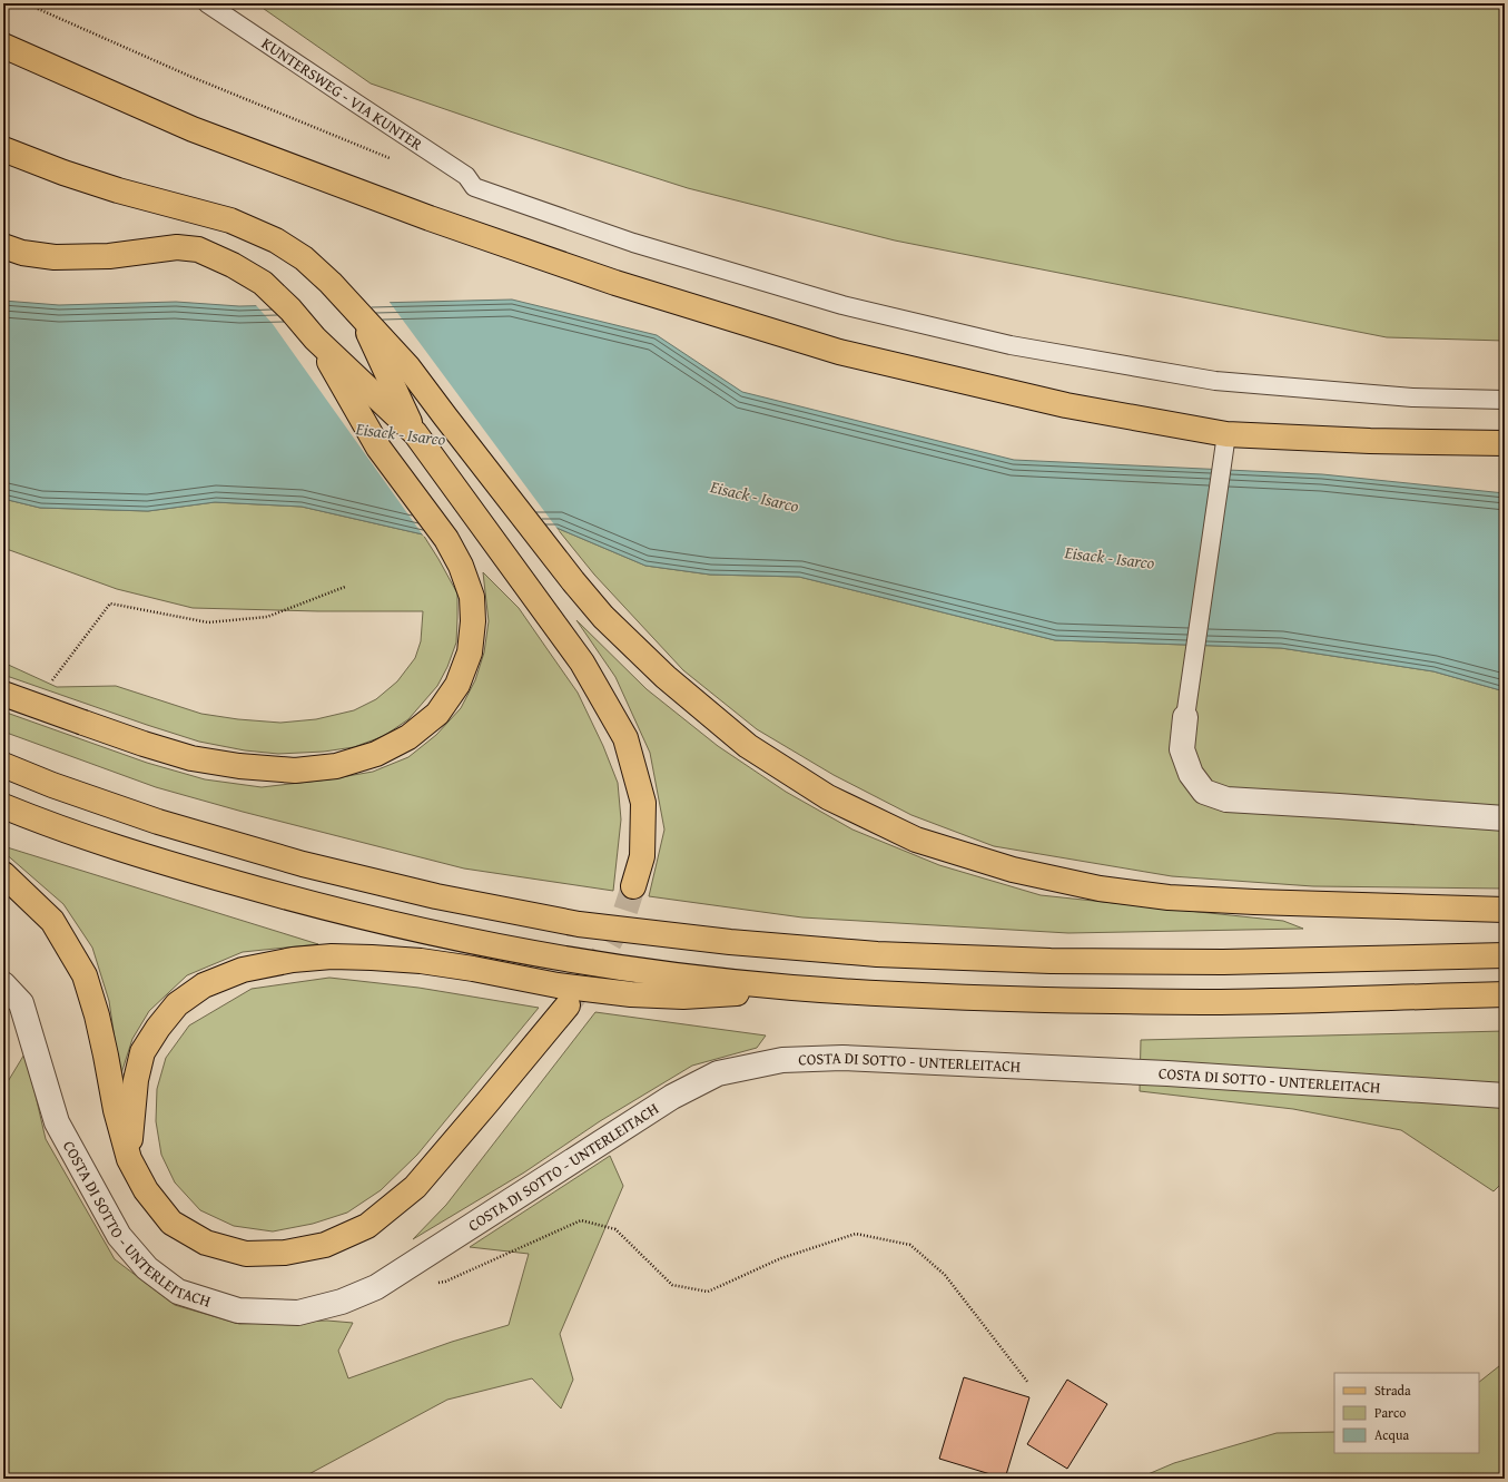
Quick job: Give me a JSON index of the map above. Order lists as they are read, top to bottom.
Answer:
{
  "streets": {
    "street": ["COSTA DI SOTTO - UNTERLEITACH"],
    "lane": ["KUNTERSWEG - VIA KUNTER"]
  },
  "water": ["Eisack - Isarco"],
  "legend": ["Strada", "Parco", "Acqua"]
}
